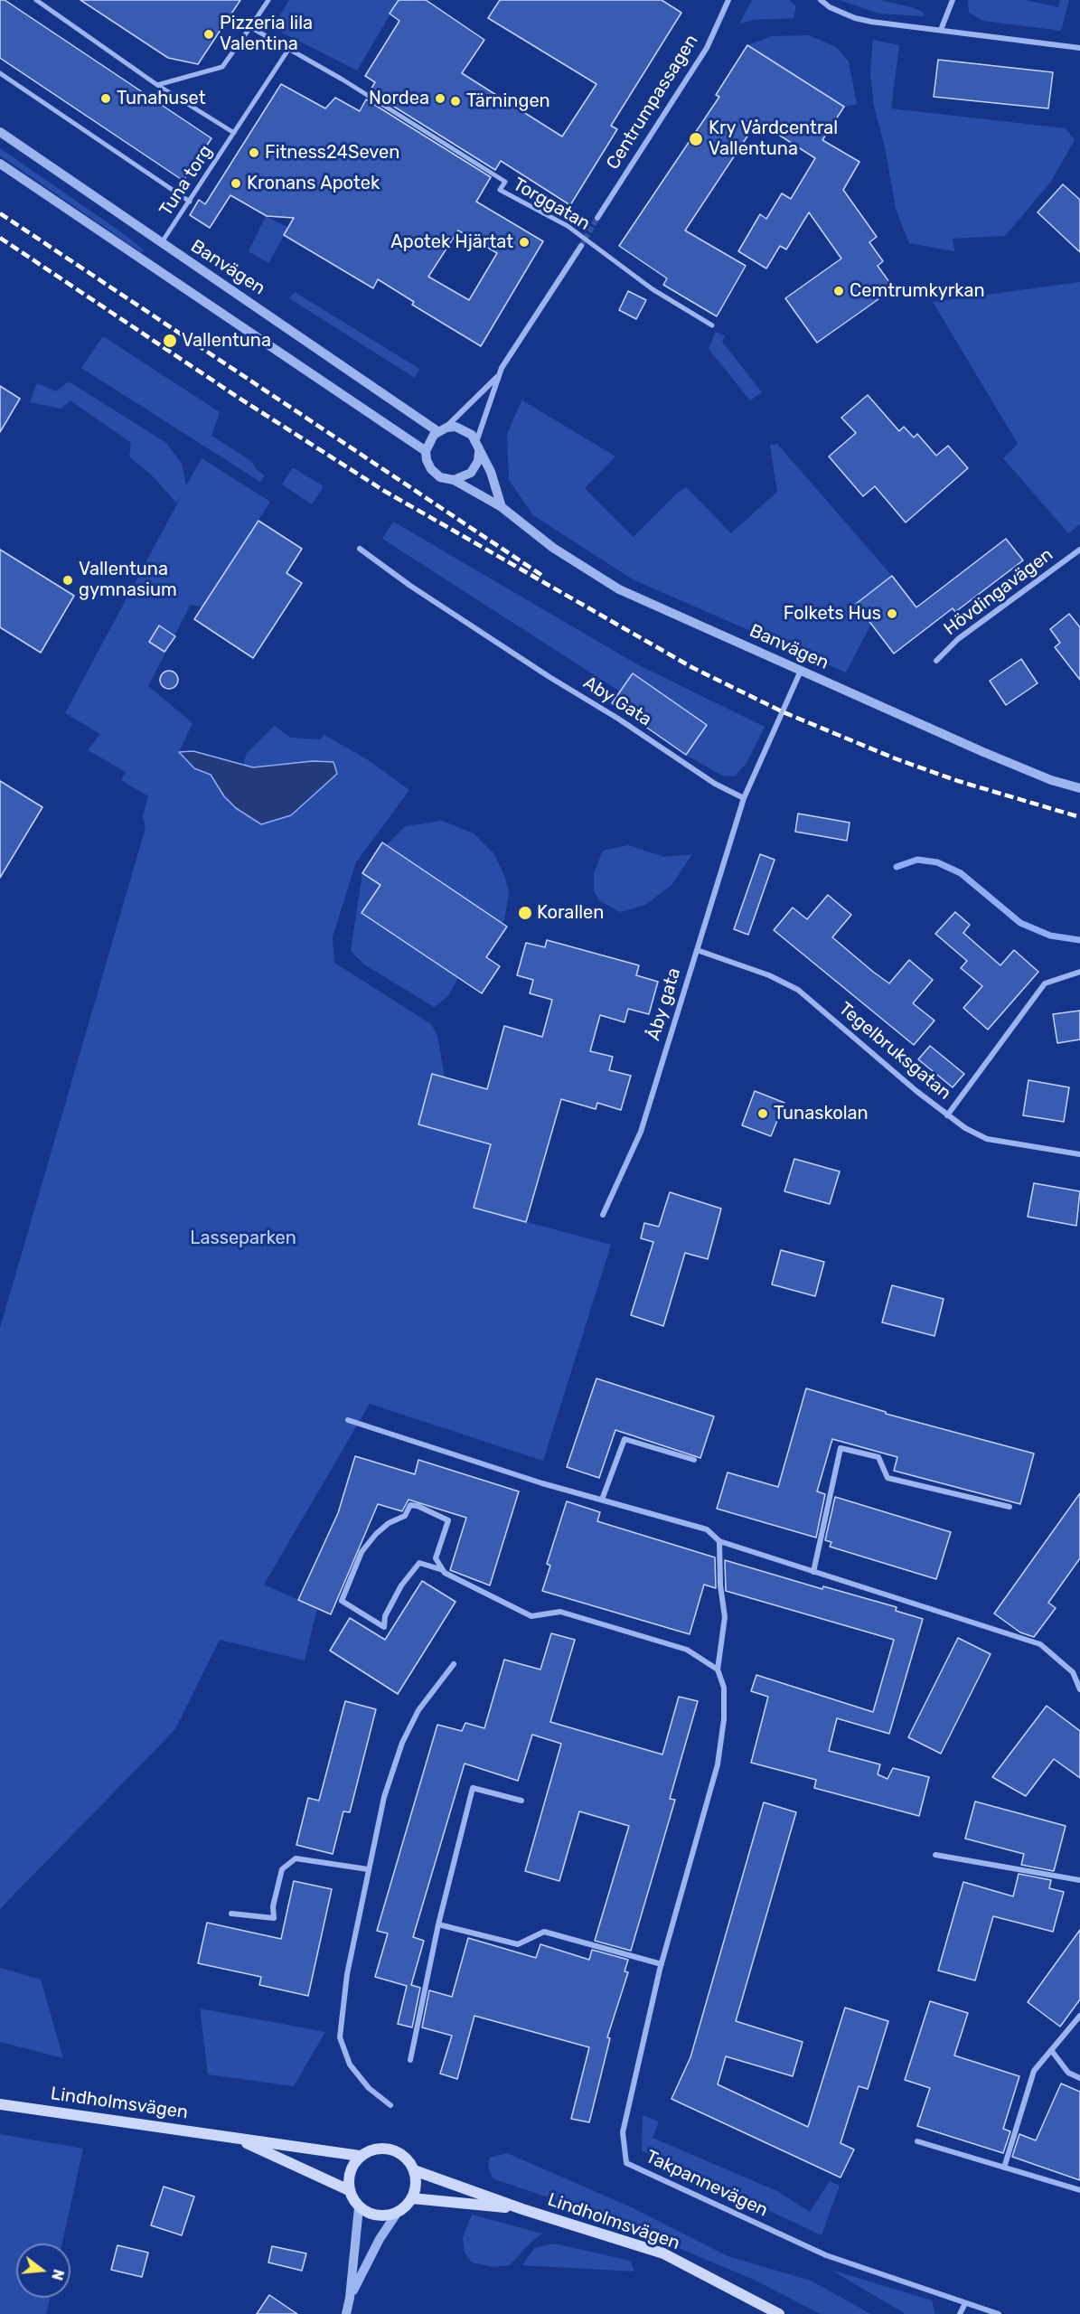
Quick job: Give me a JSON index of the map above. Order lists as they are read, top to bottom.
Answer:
{
  "streets": {
    "main road": ["Lindholmsvägen"],
    "street": [
      "Centrumpassagen",
      "Tuna torg",
      "Torggatan",
      "Banvägen",
      "Hövdingavägen",
      "Aby Gata",
      "Åby gata",
      "Tegelbruksgatan",
      "Takpannevägen"
    ]
  },
  "crossings": [
    ["Tuna torg", "Torggatan"],
    ["Tuna torg", "Banvägen"],
    ["Aby Gata", "Åby gata"],
    ["Åby gata", "Tegelbruksgatan"]
  ],
  "parks": ["Lasseparken"],
  "places": [
    "Pizzeria lila Valentina",
    "Tunahuset",
    "Nordea",
    "Tärningen",
    "Kry Vårdcentral Vallentuna",
    "Fitness24Seven",
    "Kronans Apotek",
    "Apotek Hjärtat",
    "Cemtrumkyrkan",
    "Vallentuna",
    "Vallentuna gymnasium",
    "Folkets Hus",
    "Korallen",
    "Tunaskolan"
  ],
  "north": "right"
}
